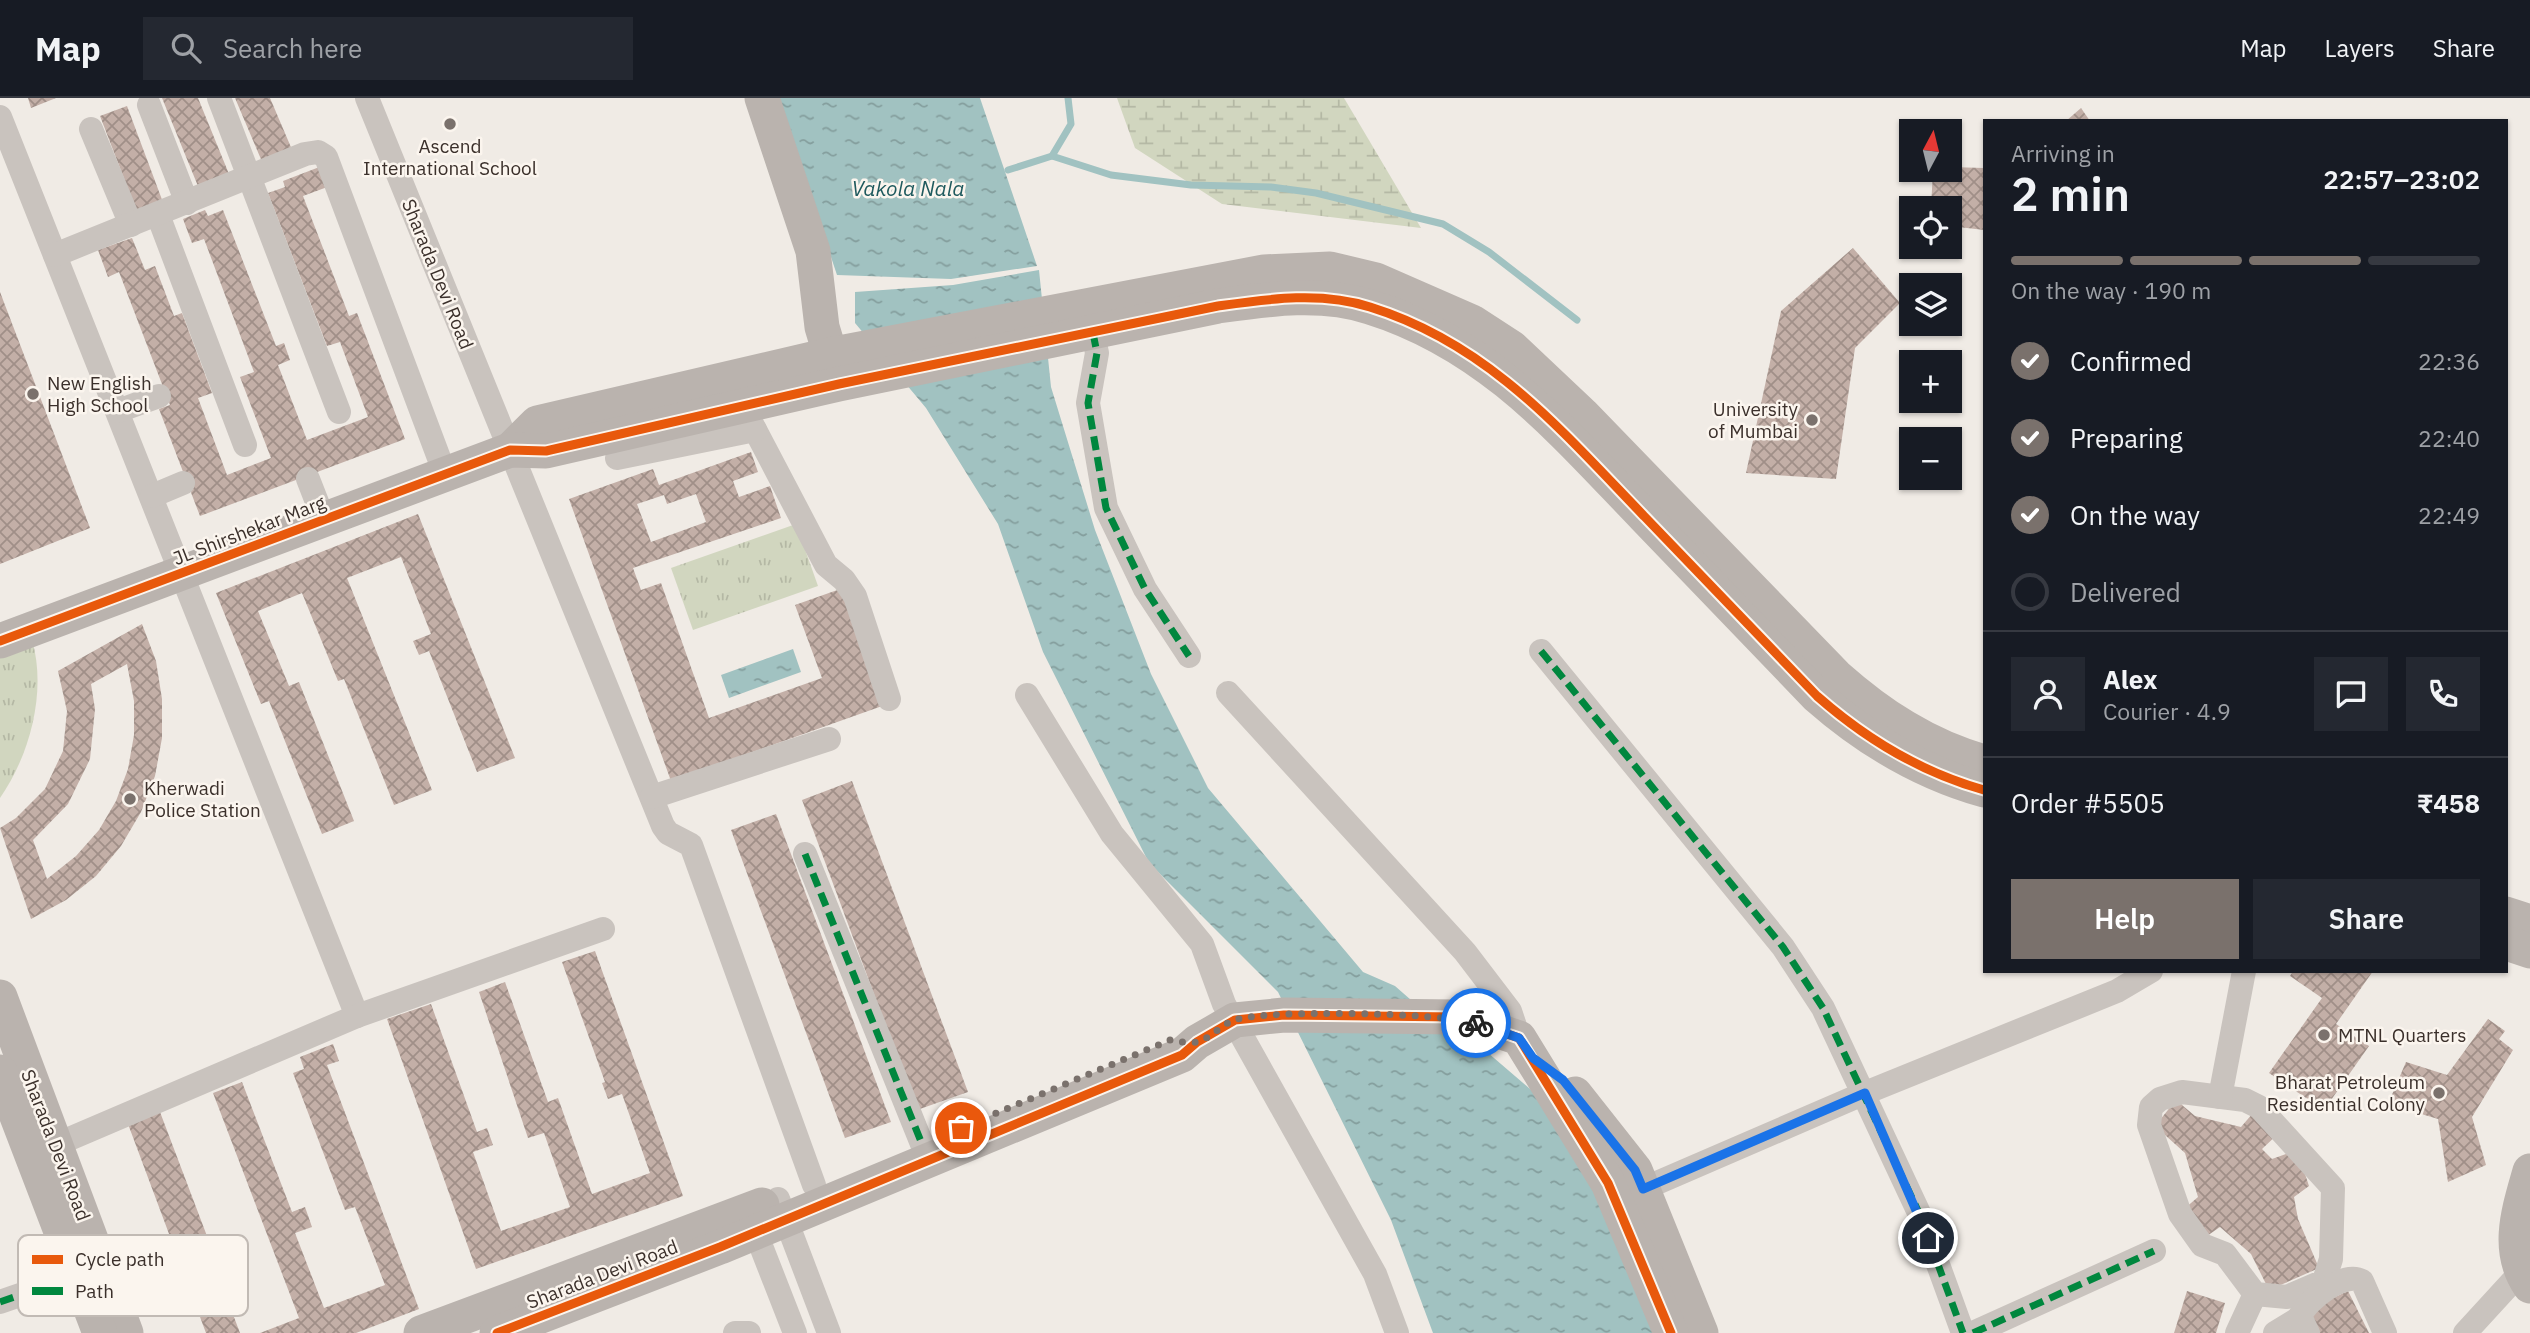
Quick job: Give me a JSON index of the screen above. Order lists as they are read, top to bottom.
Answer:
{
  "streets": {
    "street": ["Sharada Devi Road", "JL Shirshekar Marg"]
  },
  "crossings": [
    ["Sharada Devi Road", "JL Shirshekar Marg"]
  ],
  "water": ["Vakola Nala"],
  "places": [
    "Ascend International School",
    "New English High School",
    "University of Mumbai",
    "Kherwadi Police Station",
    "MTNL Quarters",
    "Bharat Petroleum Residential Colony"
  ],
  "legend": ["Cycle path", "Path"],
  "north": "top",
  "page": {
    "header": "Map",
    "search": "Search here",
    "nav": ["Map", "Layers", "Share"],
    "map_buttons": ["+", "−"],
    "heading": ["2 min", "Arriving in", "22:57–23:02"],
    "panel": [
      "Alex",
      "Courier · 4.9",
      "Order #5505",
      "₹458"
    ],
    "bar": "On the way · 190 m",
    "list": [
      ["Confirmed", "22:36"],
      ["Preparing", "22:40"],
      ["On the way", "22:49"],
      "Delivered"
    ],
    "buttons": ["Help", "Share"]
  }
}
